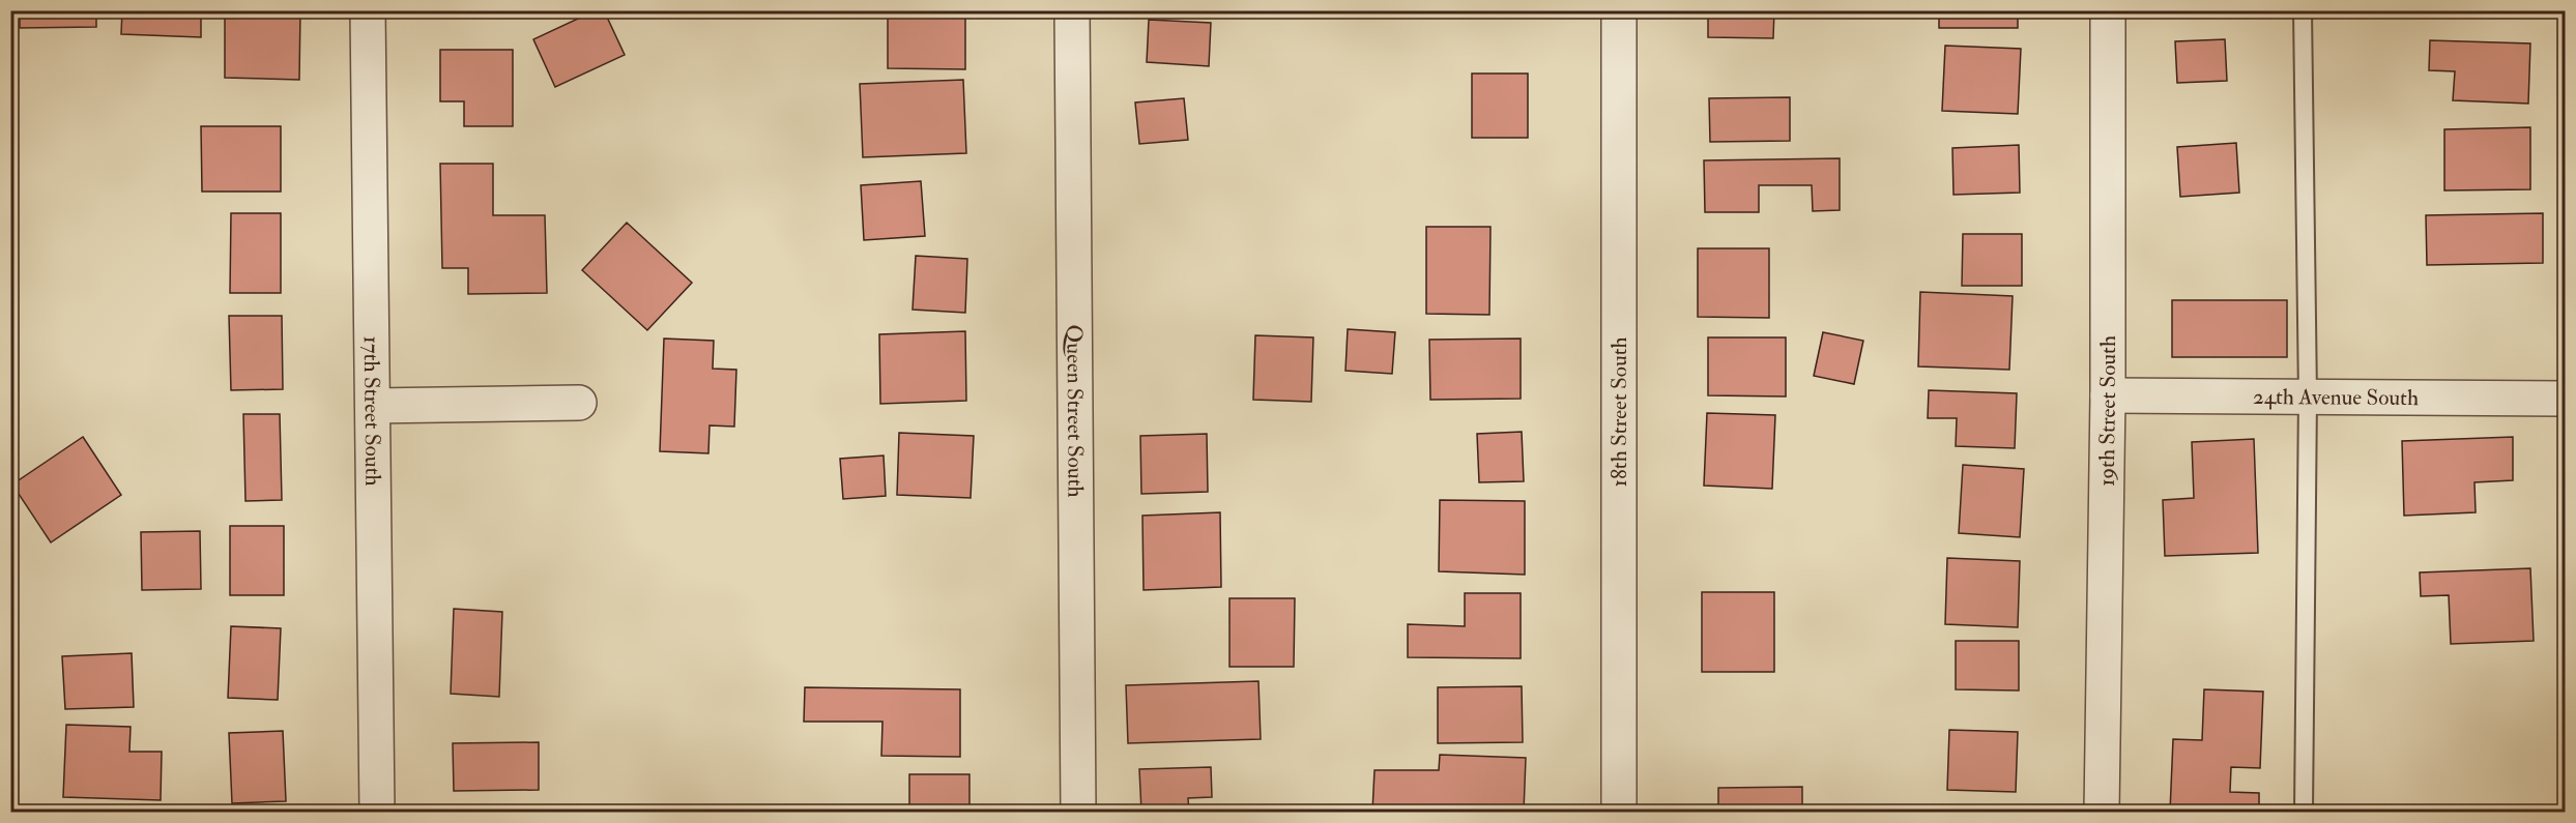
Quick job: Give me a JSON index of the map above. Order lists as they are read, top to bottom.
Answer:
{
  "streets": {
    "street": [
      "24th Avenue South",
      "17th Street South",
      "Queen Street South",
      "18th Street South",
      "19th Street South"
    ]
  },
  "crossings": [
    ["24th Avenue South", "19th Street South"]
  ]
}
